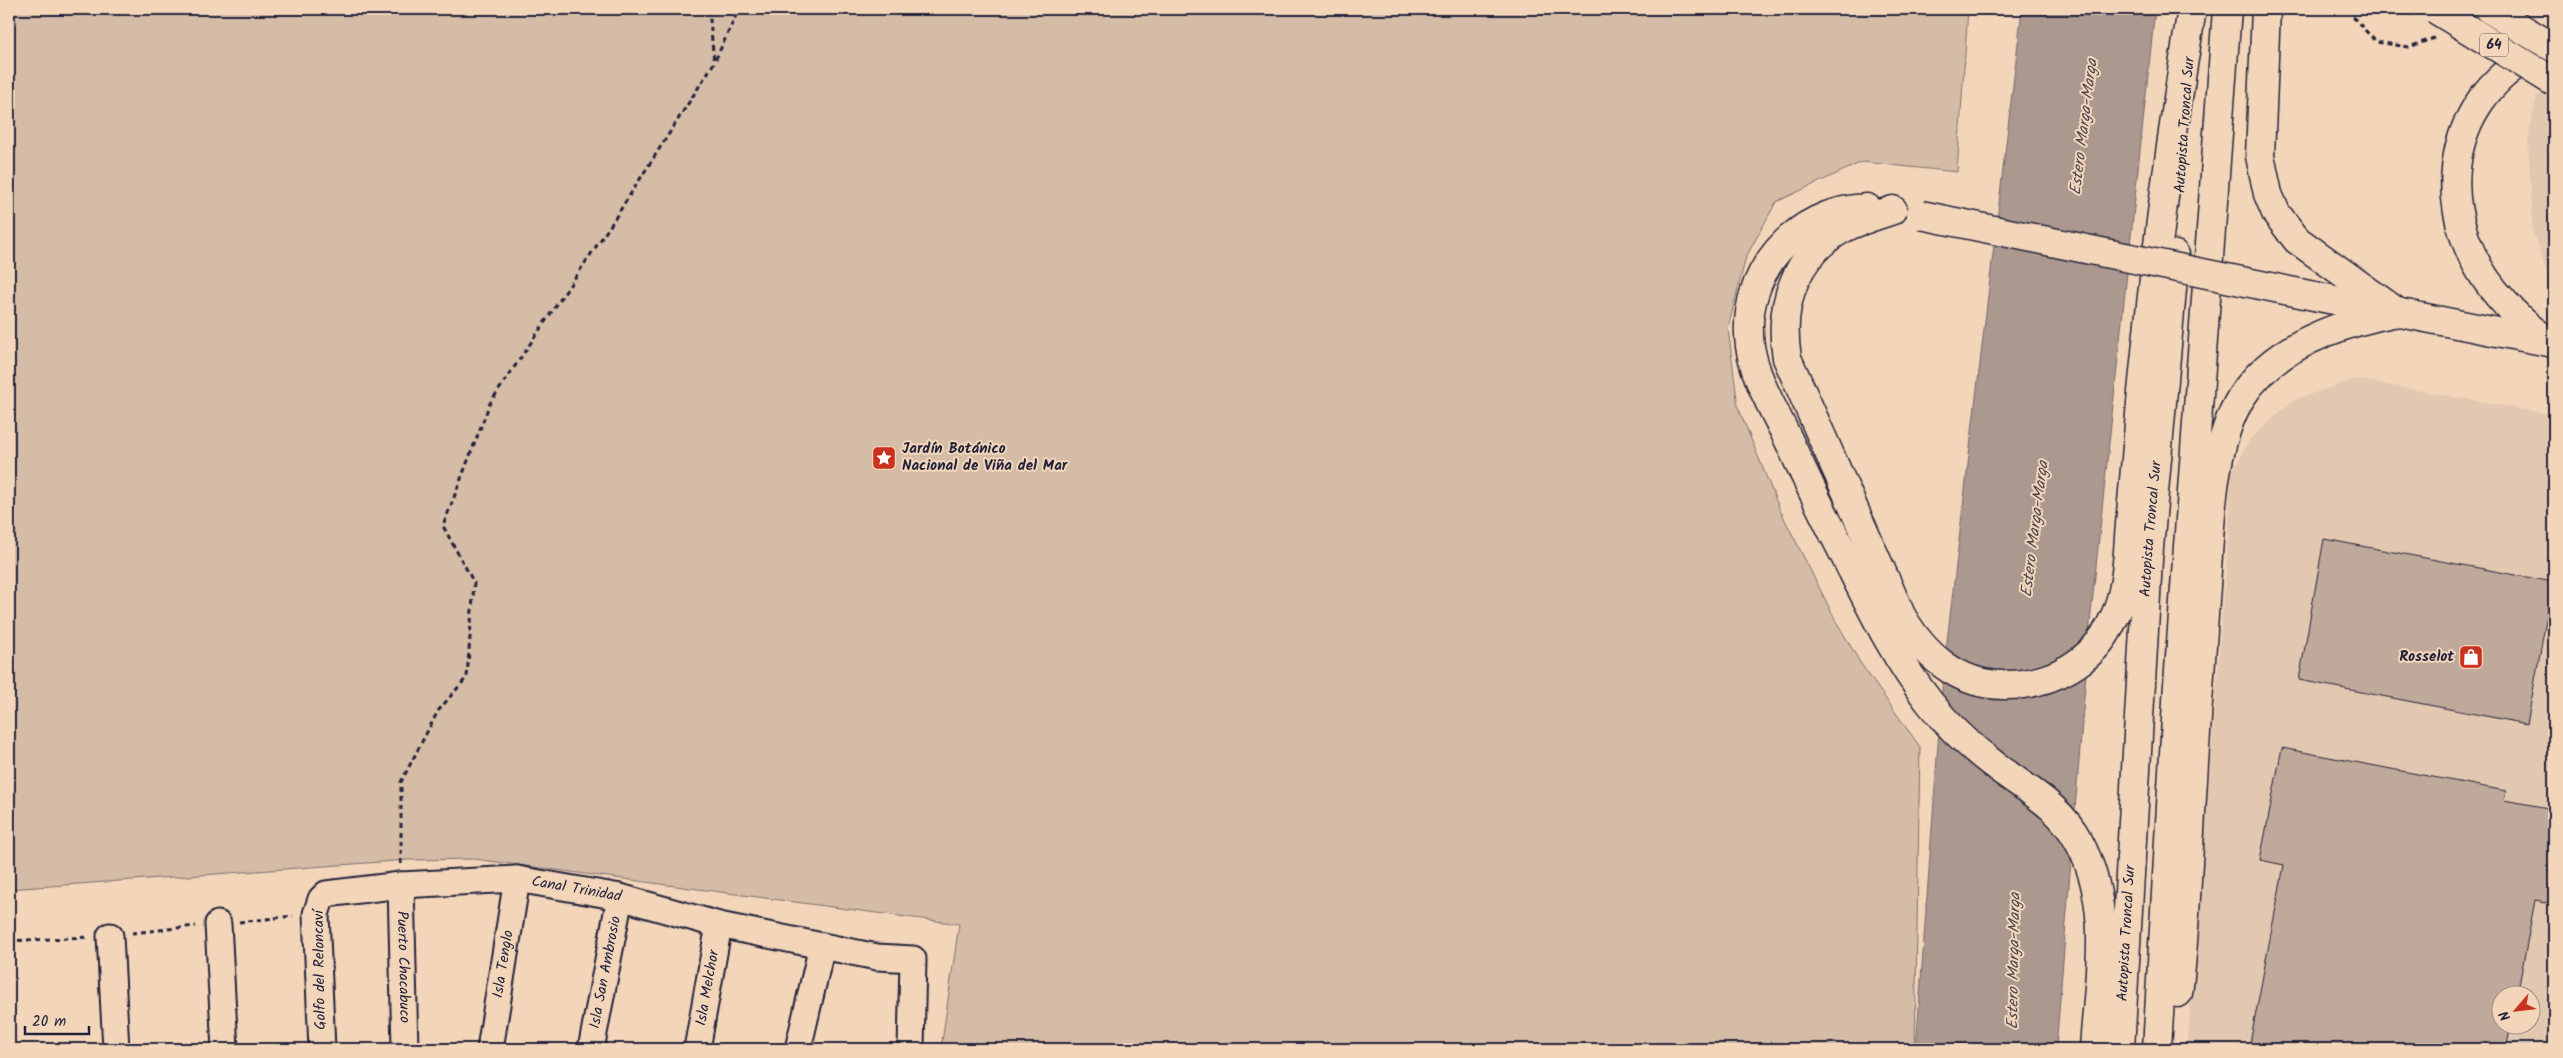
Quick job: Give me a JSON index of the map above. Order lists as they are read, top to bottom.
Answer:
{
  "streets": {
    "highway": ["64", "Autopista Troncal Sur"],
    "street": [
      "Canal Trinidad",
      "Isla Tenglo",
      "Puerto Chacabuco",
      "Golfo del Reloncaví",
      "Isla San Ambrosio",
      "Isla Melchor"
    ]
  },
  "crossings": [
    ["Canal Trinidad", "Isla Tenglo"],
    ["Canal Trinidad", "Puerto Chacabuco"],
    ["Canal Trinidad", "Golfo del Reloncaví"],
    ["Canal Trinidad", "Isla San Ambrosio"],
    ["Canal Trinidad", "Isla Melchor"]
  ],
  "water": ["Estero Marga-Marga"],
  "places": {
    "place": ["Jardín Botánico Nacional de Viña del Mar"],
    "shop": ["Rosselot"]
  },
  "scale_bar": "20 m",
  "north": "bottom left"
}
